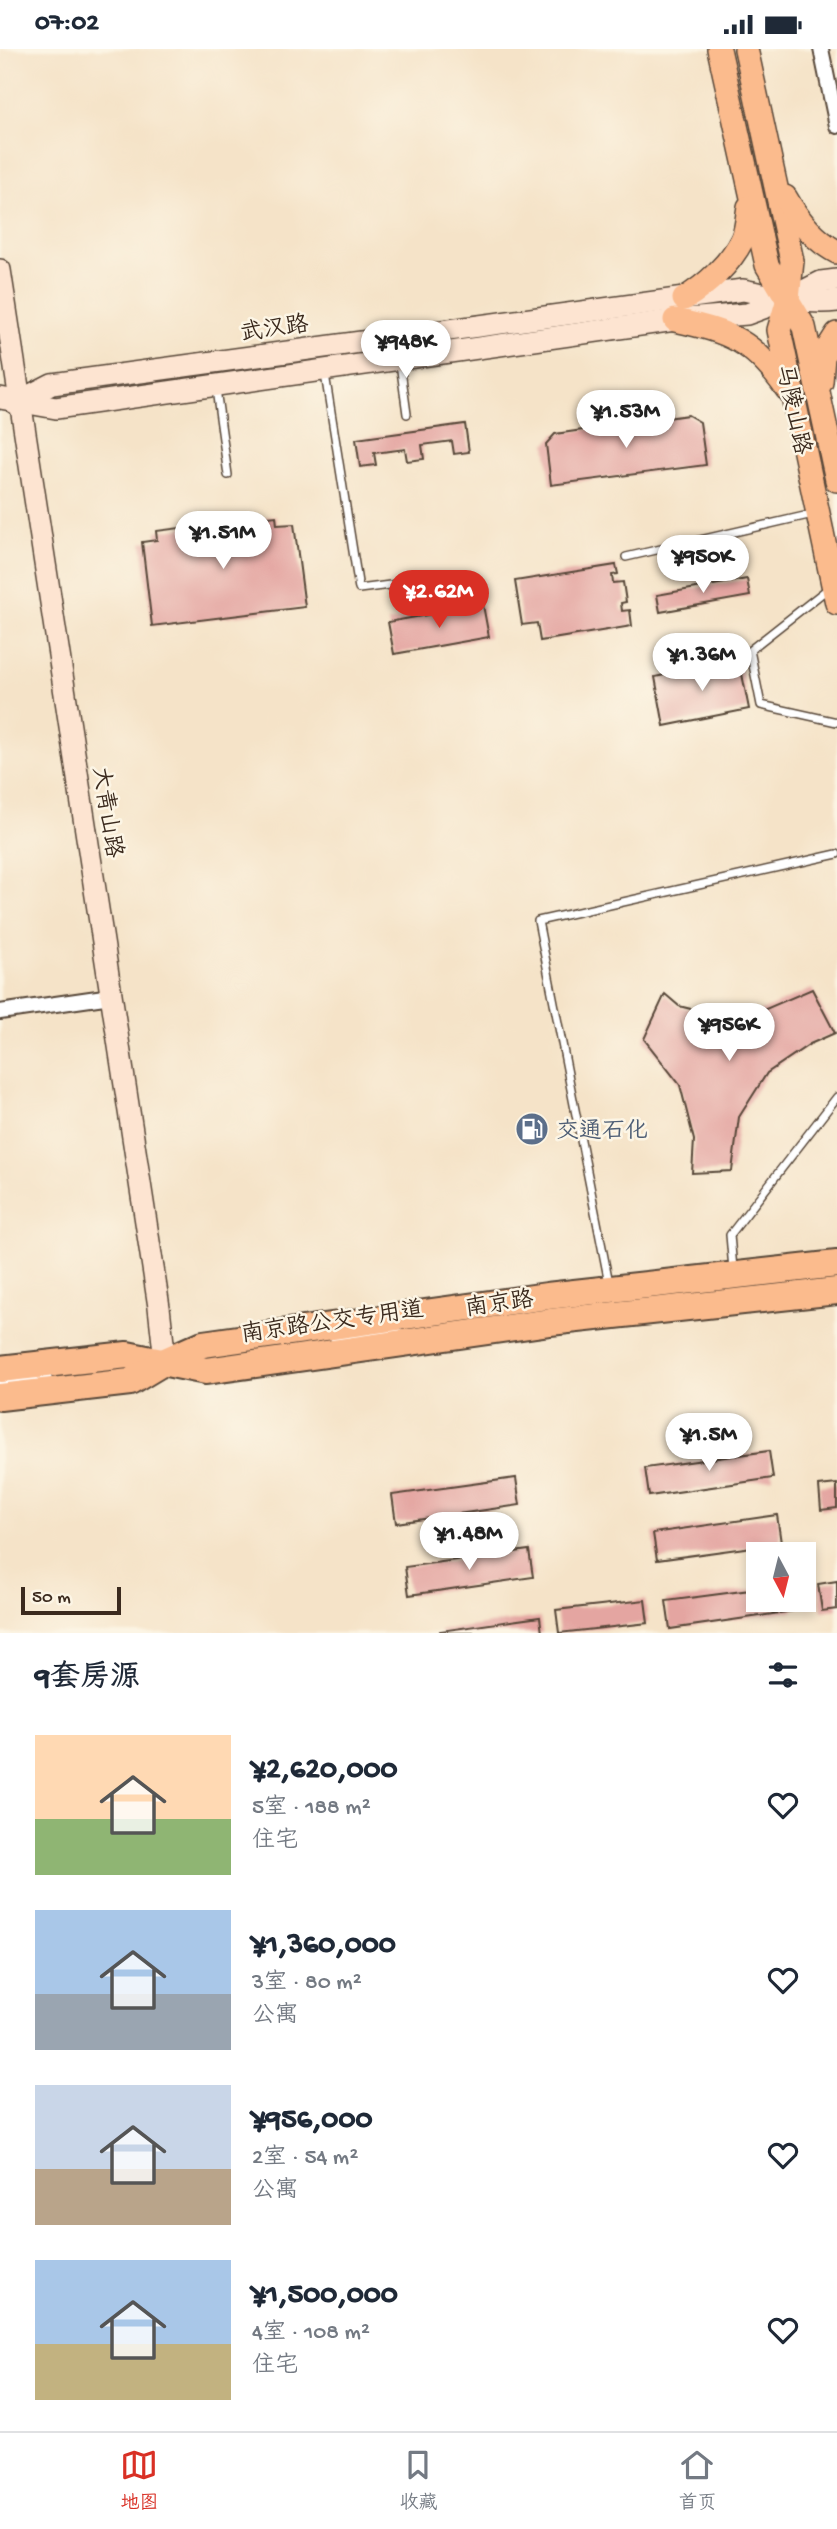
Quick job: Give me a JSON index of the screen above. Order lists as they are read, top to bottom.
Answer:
{
  "streets": {
    "highway": ["南京路"],
    "main road": ["武汉路", "马陵山路", "大青山路"],
    "lane": ["南京路公交专用道"]
  },
  "crossings": [
    ["武汉路", "马陵山路"],
    ["武汉路", "大青山路"],
    ["大青山路", "南京路"]
  ],
  "places": {
    "fuel station": ["交通石化"]
  },
  "scale_bar": "50 m",
  "north": "bottom",
  "page": {
    "status": "07:02",
    "price": [
      "¥948K",
      "¥1.53M",
      "¥1.51M",
      "¥950K",
      "¥2.62M",
      "¥1.36M",
      "¥956K",
      "¥1.5M",
      "¥1.48M"
    ],
    "scale": "50 m",
    "heading": "9套房源",
    "list": [
      {
        "name": "¥2,620,000",
        "note": "5室 · 188 m² · 住宅"
      },
      {
        "name": "¥1,360,000",
        "note": "3室 · 80 m² · 公寓"
      },
      {
        "name": "¥956,000",
        "note": "2室 · 54 m² · 公寓"
      },
      {
        "name": "¥1,500,000",
        "note": "4室 · 108 m² · 住宅"
      }
    ],
    "tabs": ["地图", "收藏", "首页"]
  }
}
